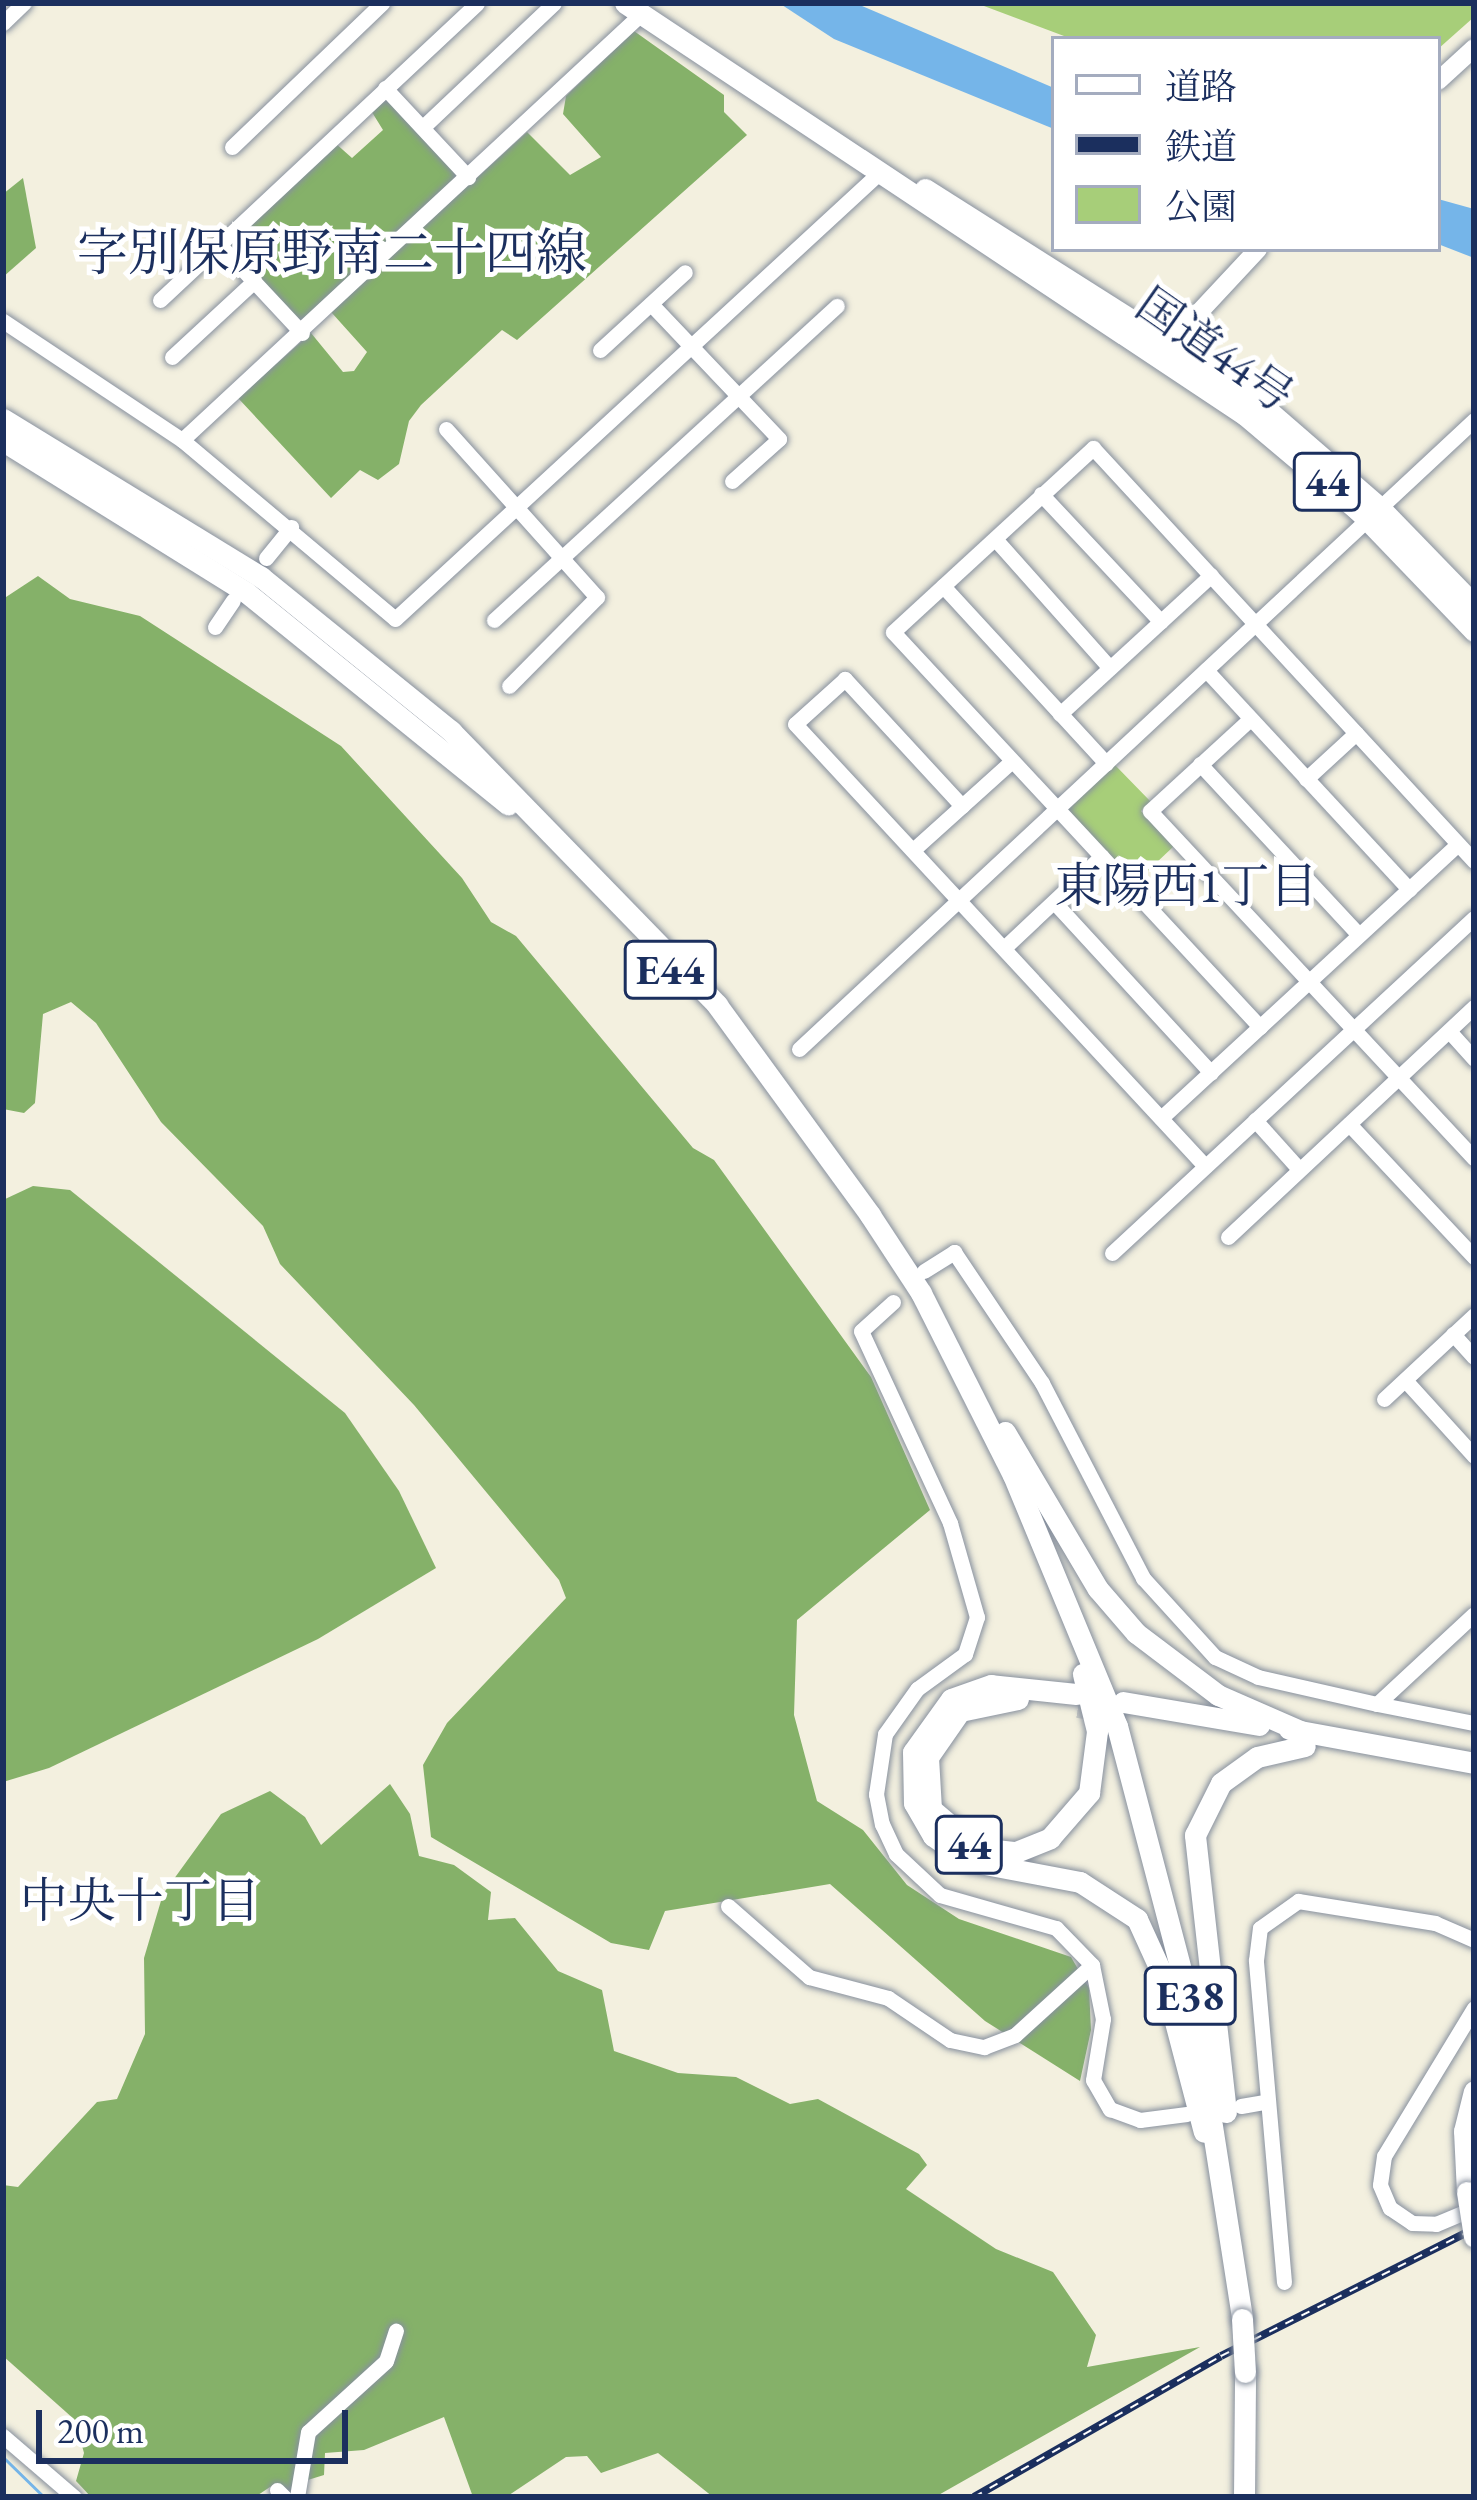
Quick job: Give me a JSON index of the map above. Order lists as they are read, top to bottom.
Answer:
{
  "streets": {
    "highway": [
      "国道44号",
      "44",
      "E44",
      "E38"
    ]
  },
  "crossings": [
    ["44", "E44"],
    ["44", "E38"],
    ["E44", "E38"]
  ],
  "districts": ["字別保原野南二十四線", "東陽西1丁目", "中央十丁目"],
  "legend": ["道路", "鉄道", "公園"],
  "scale_bar": "200 m"
}
